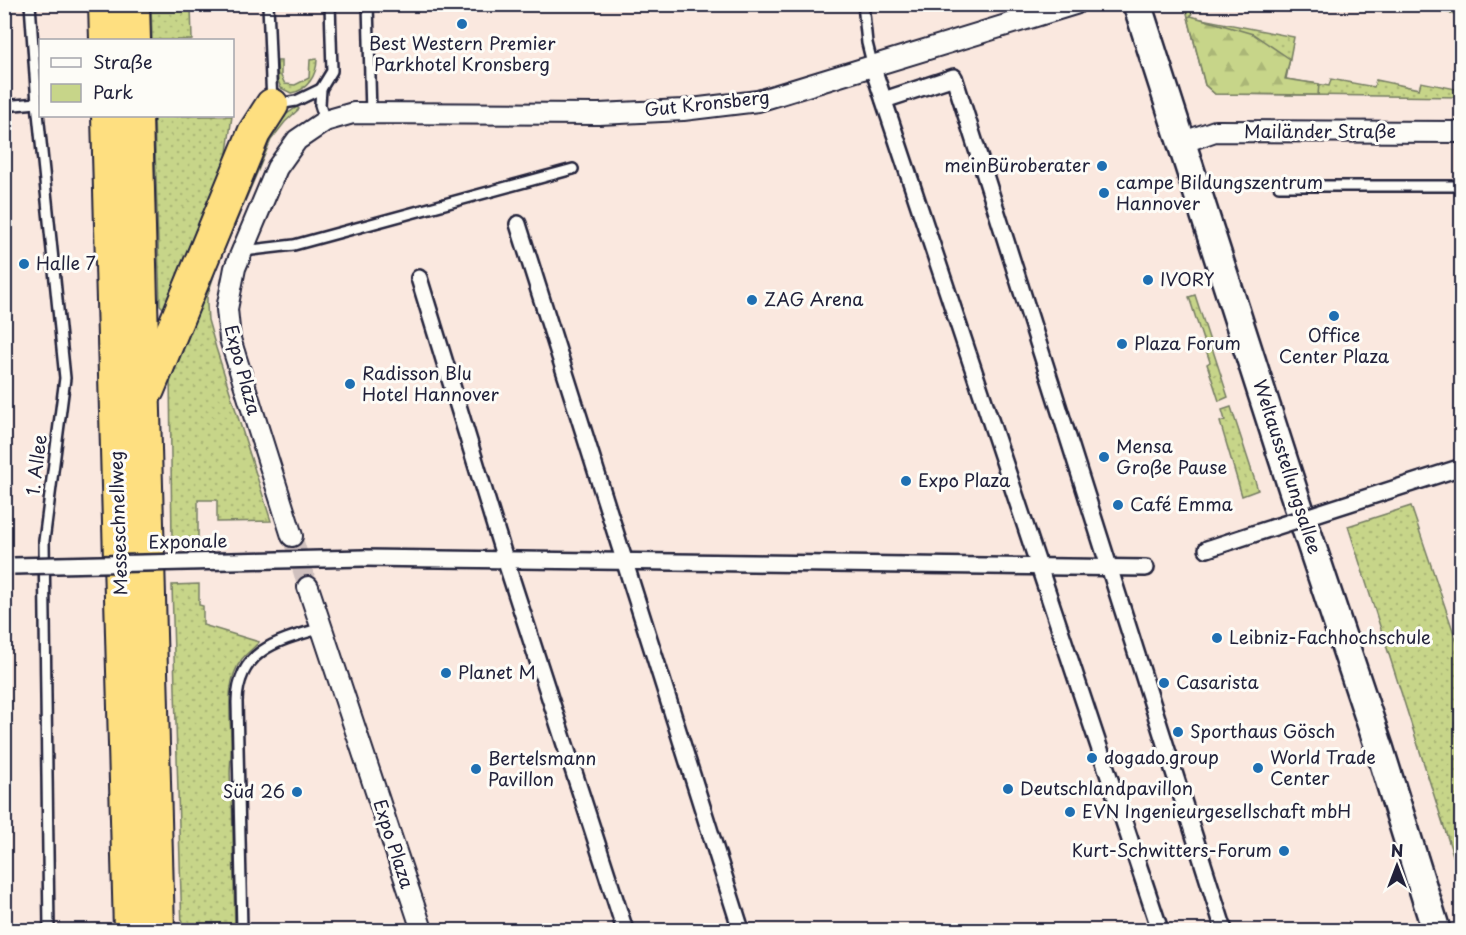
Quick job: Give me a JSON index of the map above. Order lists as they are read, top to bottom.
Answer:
{
  "streets": {
    "highway": ["Messeschnellweg"],
    "main road": ["Weltausstellungsallee"],
    "street": [
      "Gut Kronsberg",
      "Mailänder Straße",
      "Expo Plaza",
      "Exponale"
    ],
    "lane": ["1. Allee"]
  },
  "crossings": [
    ["Gut Kronsberg", "Expo Plaza"],
    ["Mailänder Straße", "Weltausstellungsallee"]
  ],
  "places": [
    "Best Western Premier Parkhotel Kronsberg",
    "meinBüroberater",
    "campe Bildungszentrum Hannover",
    "Halle 7",
    "IVORY",
    "ZAG Arena",
    "Office Center Plaza",
    "Plaza Forum",
    "Radisson Blu Hotel Hannover",
    "Mensa Große Pause",
    "Expo Plaza",
    "Café Emma",
    "Leibniz-Fachhochschule",
    "Planet M",
    "Casarista",
    "Sporthaus Gösch",
    "dogado.group",
    "World Trade Center",
    "Bertelsmann Pavillon",
    "Deutschlandpavillon",
    "Süd 26",
    "EVN Ingenieurgesellschaft mbH",
    "Kurt-Schwitters-Forum"
  ],
  "legend": ["Straße", "Park"],
  "north": "top"
}
